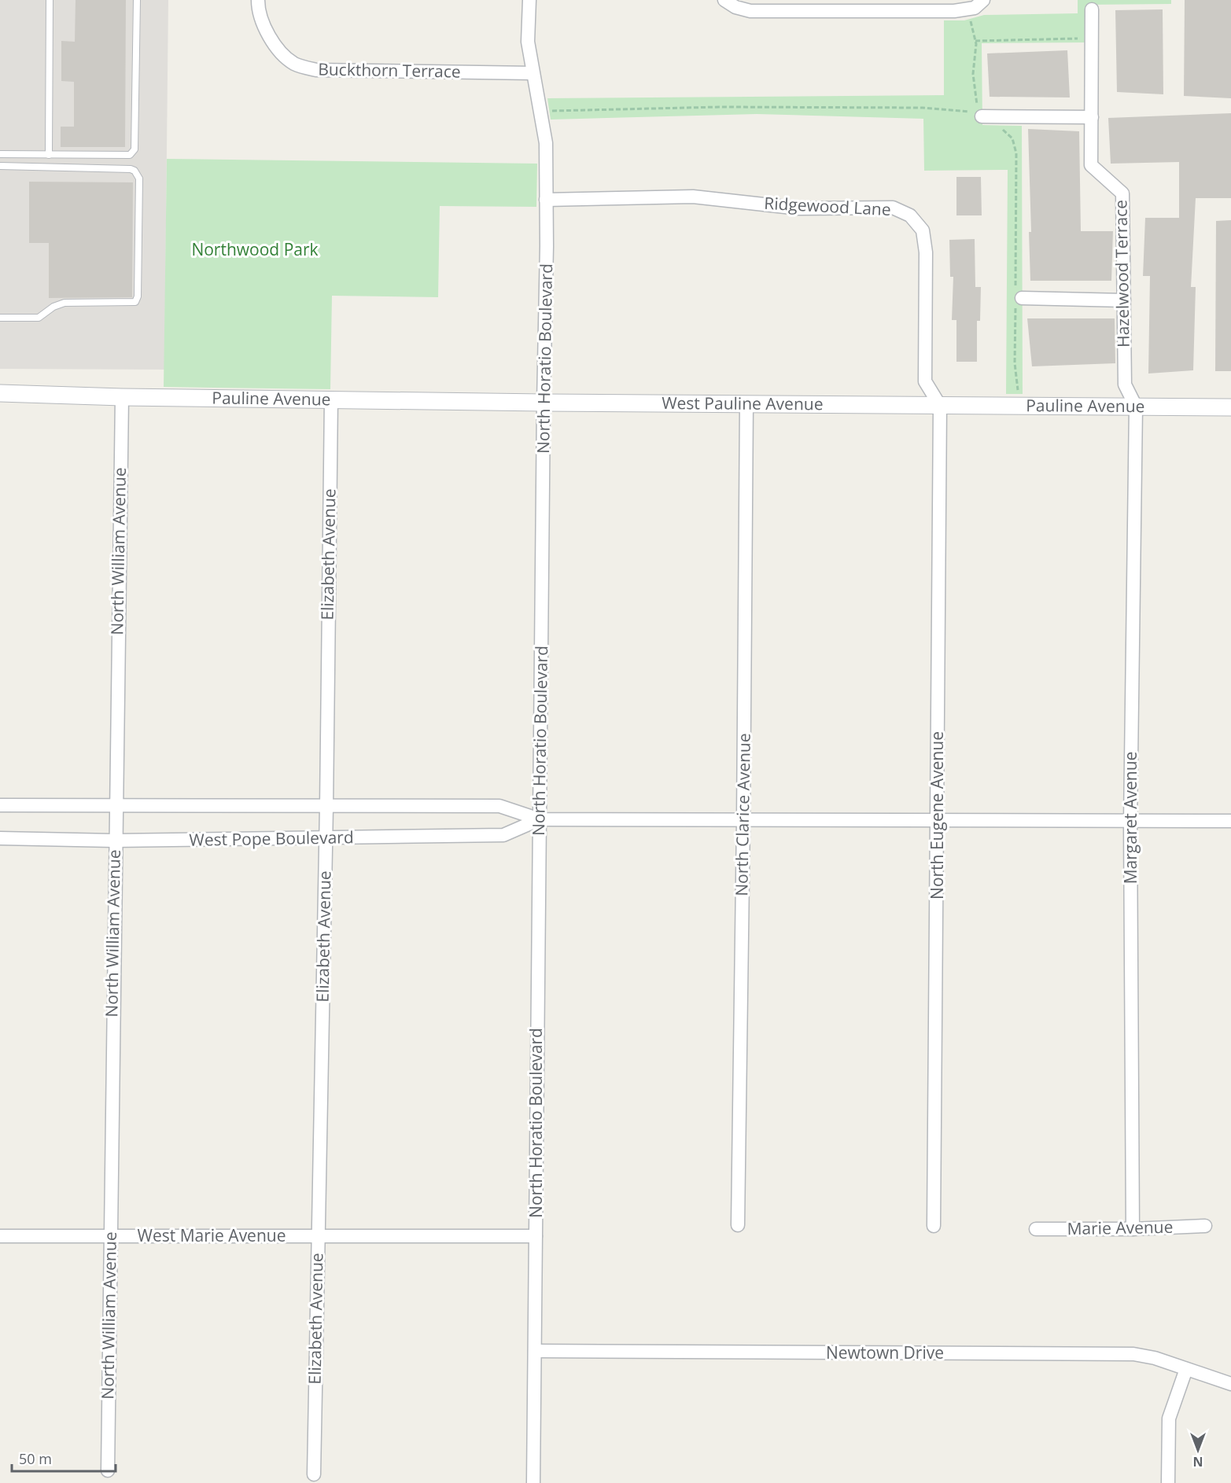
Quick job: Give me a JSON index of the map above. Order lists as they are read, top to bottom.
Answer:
{
  "streets": {
    "street": [
      "Buckthorn Terrace",
      "Ridgewood Lane",
      "Hazelwood Terrace",
      "North Horatio Boulevard",
      "Pauline Avenue",
      "West Pauline Avenue",
      "North William Avenue",
      "Elizabeth Avenue",
      "North Clarice Avenue",
      "North Eugene Avenue",
      "Margaret Avenue",
      "West Pope Boulevard",
      "Marie Avenue",
      "West Marie Avenue",
      "Newtown Drive"
    ]
  },
  "crossings": [
    ["Buckthorn Terrace", "North Horatio Boulevard"],
    ["Ridgewood Lane", "North Horatio Boulevard"],
    ["Ridgewood Lane", "Pauline Avenue"],
    ["Ridgewood Lane", "West Pauline Avenue"],
    ["Ridgewood Lane", "North Eugene Avenue"],
    ["Hazelwood Terrace", "Pauline Avenue"],
    ["Hazelwood Terrace", "Margaret Avenue"],
    ["North Horatio Boulevard", "Pauline Avenue"],
    ["North Horatio Boulevard", "West Pauline Avenue"],
    ["North Horatio Boulevard", "West Pope Boulevard"],
    ["North Horatio Boulevard", "West Marie Avenue"],
    ["North Horatio Boulevard", "Newtown Drive"],
    ["Pauline Avenue", "West Pauline Avenue"],
    ["Pauline Avenue", "North William Avenue"],
    ["Pauline Avenue", "Elizabeth Avenue"],
    ["Pauline Avenue", "North Eugene Avenue"],
    ["Pauline Avenue", "Margaret Avenue"],
    ["West Pauline Avenue", "North Clarice Avenue"],
    ["West Pauline Avenue", "North Eugene Avenue"],
    ["North William Avenue", "West Pope Boulevard"],
    ["North William Avenue", "West Marie Avenue"],
    ["Elizabeth Avenue", "West Pope Boulevard"],
    ["Elizabeth Avenue", "West Marie Avenue"],
    ["North Clarice Avenue", "West Pope Boulevard"],
    ["North Eugene Avenue", "West Pope Boulevard"],
    ["Margaret Avenue", "West Pope Boulevard"],
    ["Margaret Avenue", "Marie Avenue"]
  ],
  "parks": ["Northwood Park"],
  "scale_bar": "50 m",
  "north": "bottom"
}
